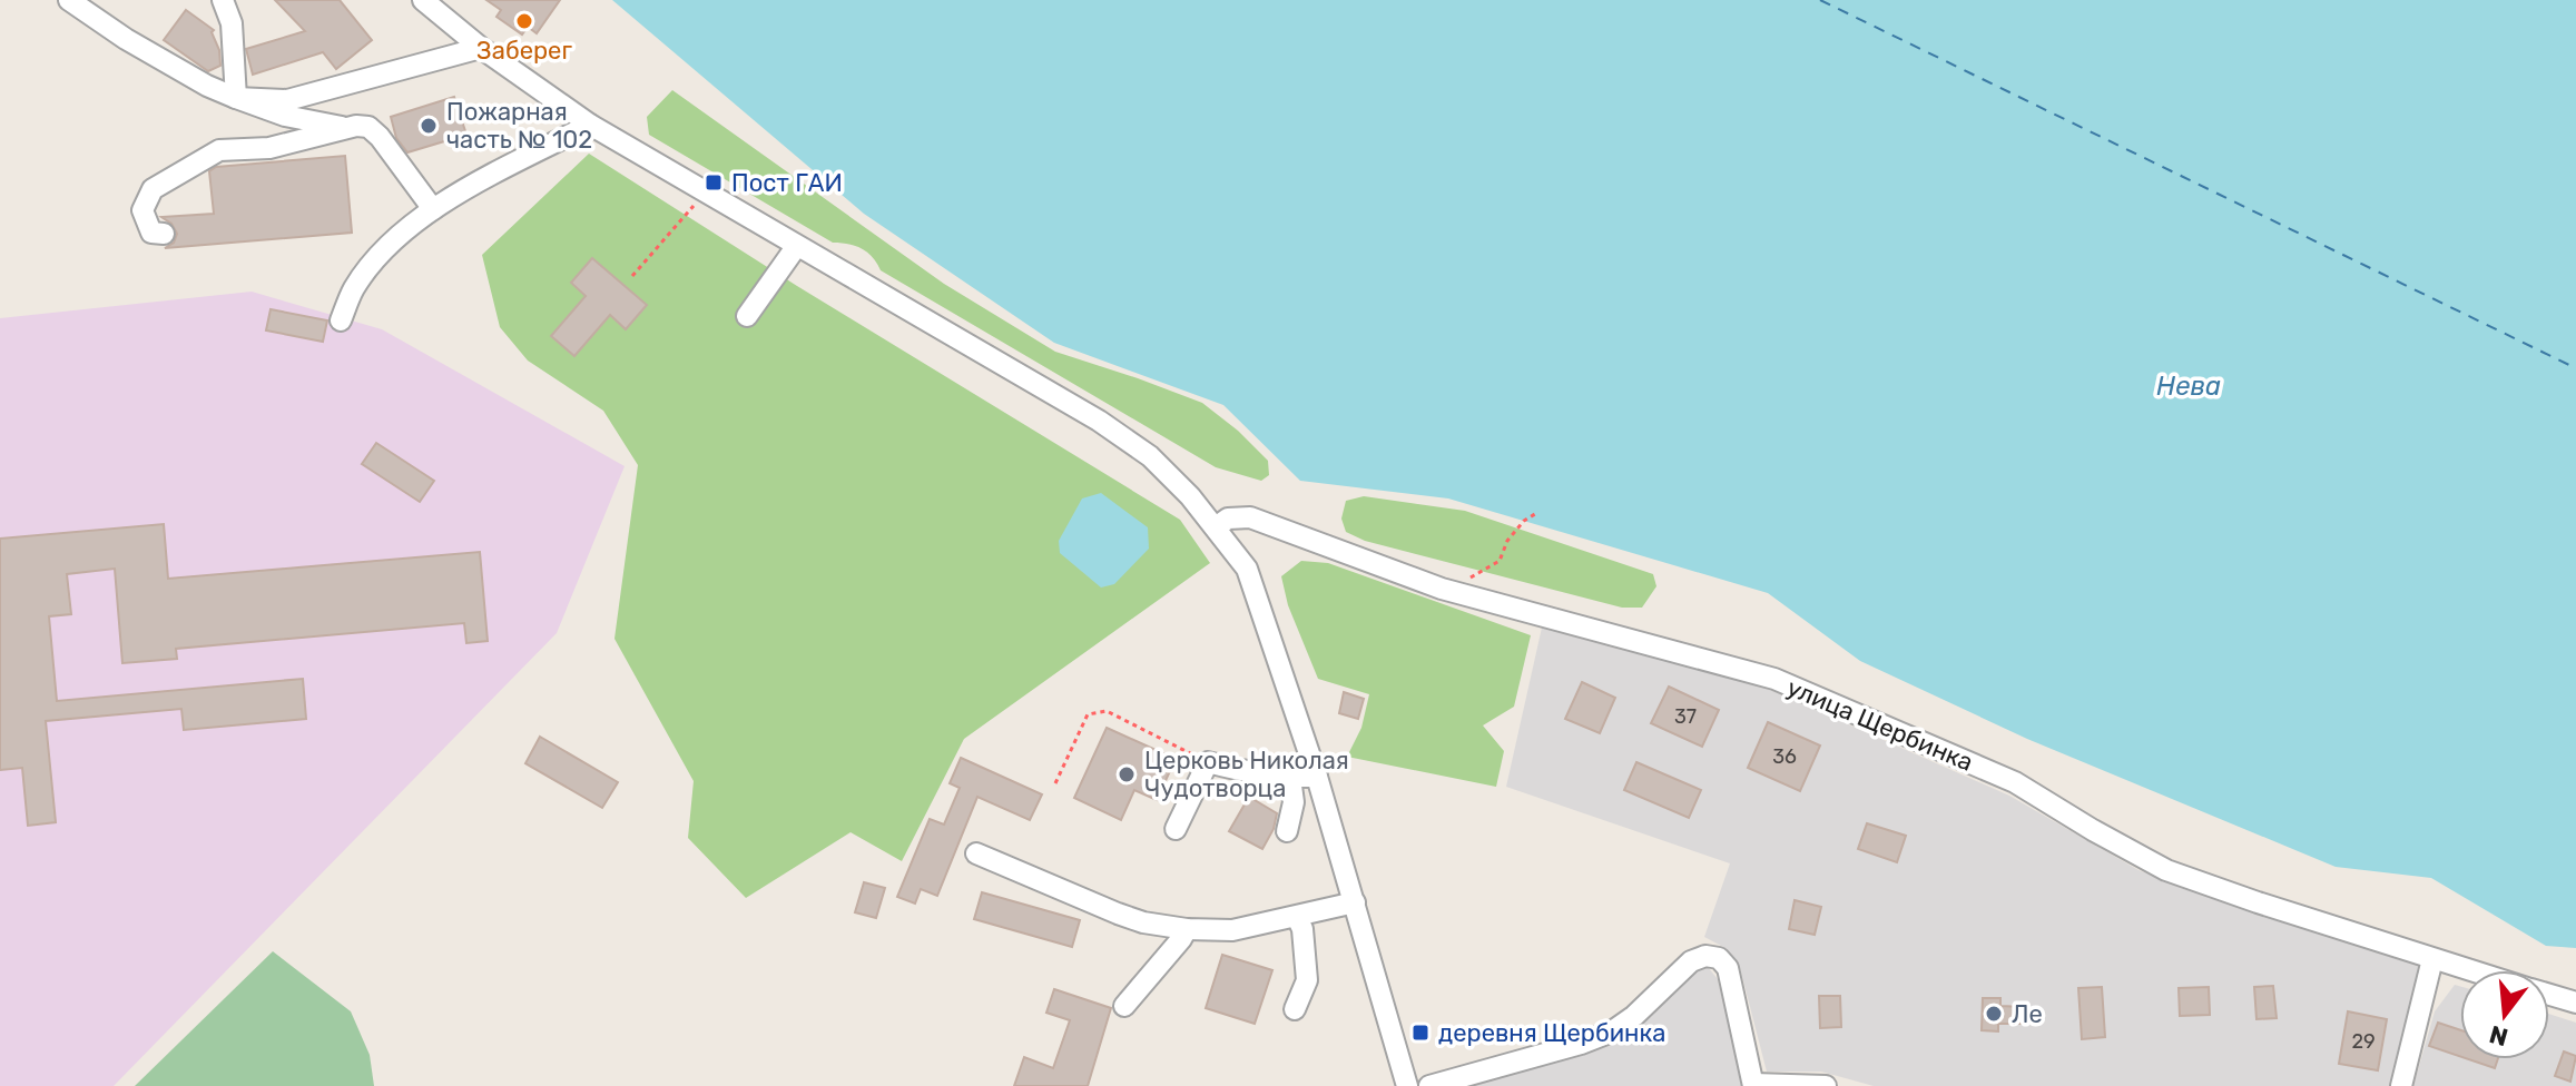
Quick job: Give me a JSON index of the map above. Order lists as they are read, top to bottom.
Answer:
{
  "streets": {
    "street": ["улица Щербинка"]
  },
  "water": ["Нева"],
  "places": {
    "other": [
      "Заберег",
      "Пожарная часть № 102",
      "Церковь Николая Чудотворца",
      "Ле"
    ],
    "transit": ["Пост ГАИ", "деревня Щербинка"]
  },
  "house_numbers": ["37", "36", "29"],
  "north": "bottom"
}
